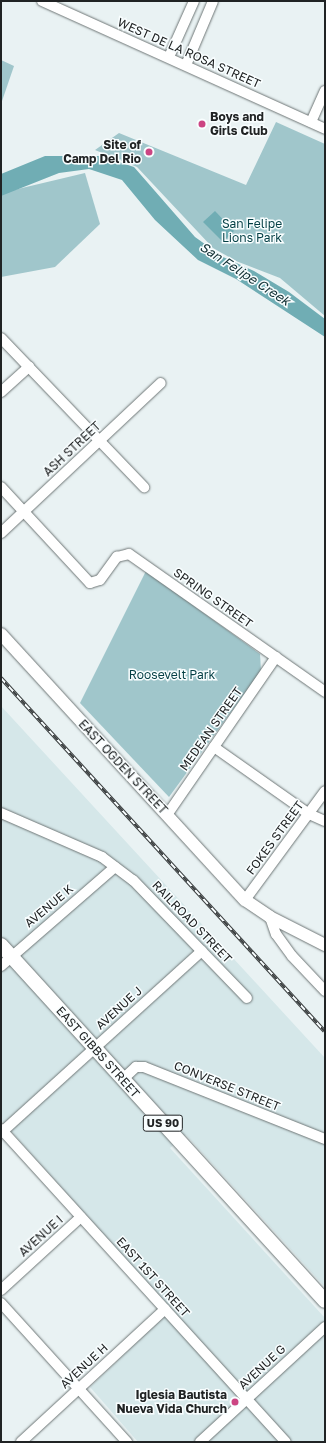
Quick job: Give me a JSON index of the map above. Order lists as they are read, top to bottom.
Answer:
{
  "streets": {
    "highway": ["EAST GIBBS STREET", "US 90"],
    "main road": ["EAST OGDEN STREET"],
    "street": [
      "WEST DE LA ROSA STREET",
      "ASH STREET",
      "SPRING STREET",
      "MEDEAN STREET",
      "FOKES STREET",
      "AVENUE K",
      "RAILROAD STREET",
      "AVENUE J",
      "CONVERSE STREET",
      "AVENUE I",
      "EAST 1ST STREET",
      "AVENUE H",
      "AVENUE G"
    ]
  },
  "crossings": [
    ["ASH STREET", "SPRING STREET"],
    ["SPRING STREET", "MEDEAN STREET"],
    ["MEDEAN STREET", "EAST OGDEN STREET"],
    ["EAST OGDEN STREET", "FOKES STREET"],
    ["AVENUE K", "RAILROAD STREET"],
    ["AVENUE K", "EAST GIBBS STREET"],
    ["RAILROAD STREET", "AVENUE J"],
    ["AVENUE J", "EAST GIBBS STREET"],
    ["AVENUE J", "EAST 1ST STREET"],
    ["EAST GIBBS STREET", "CONVERSE STREET"],
    ["AVENUE I", "EAST 1ST STREET"],
    ["EAST 1ST STREET", "AVENUE H"],
    ["EAST 1ST STREET", "AVENUE G"]
  ],
  "water": ["San Felipe Creek"],
  "parks": ["San Felipe Lions Park", "Roosevelt Park"],
  "places": ["Boys and Girls Club", "Site of Camp Del Rio", "Iglesia Bautista Nueva Vida Church"]
}
